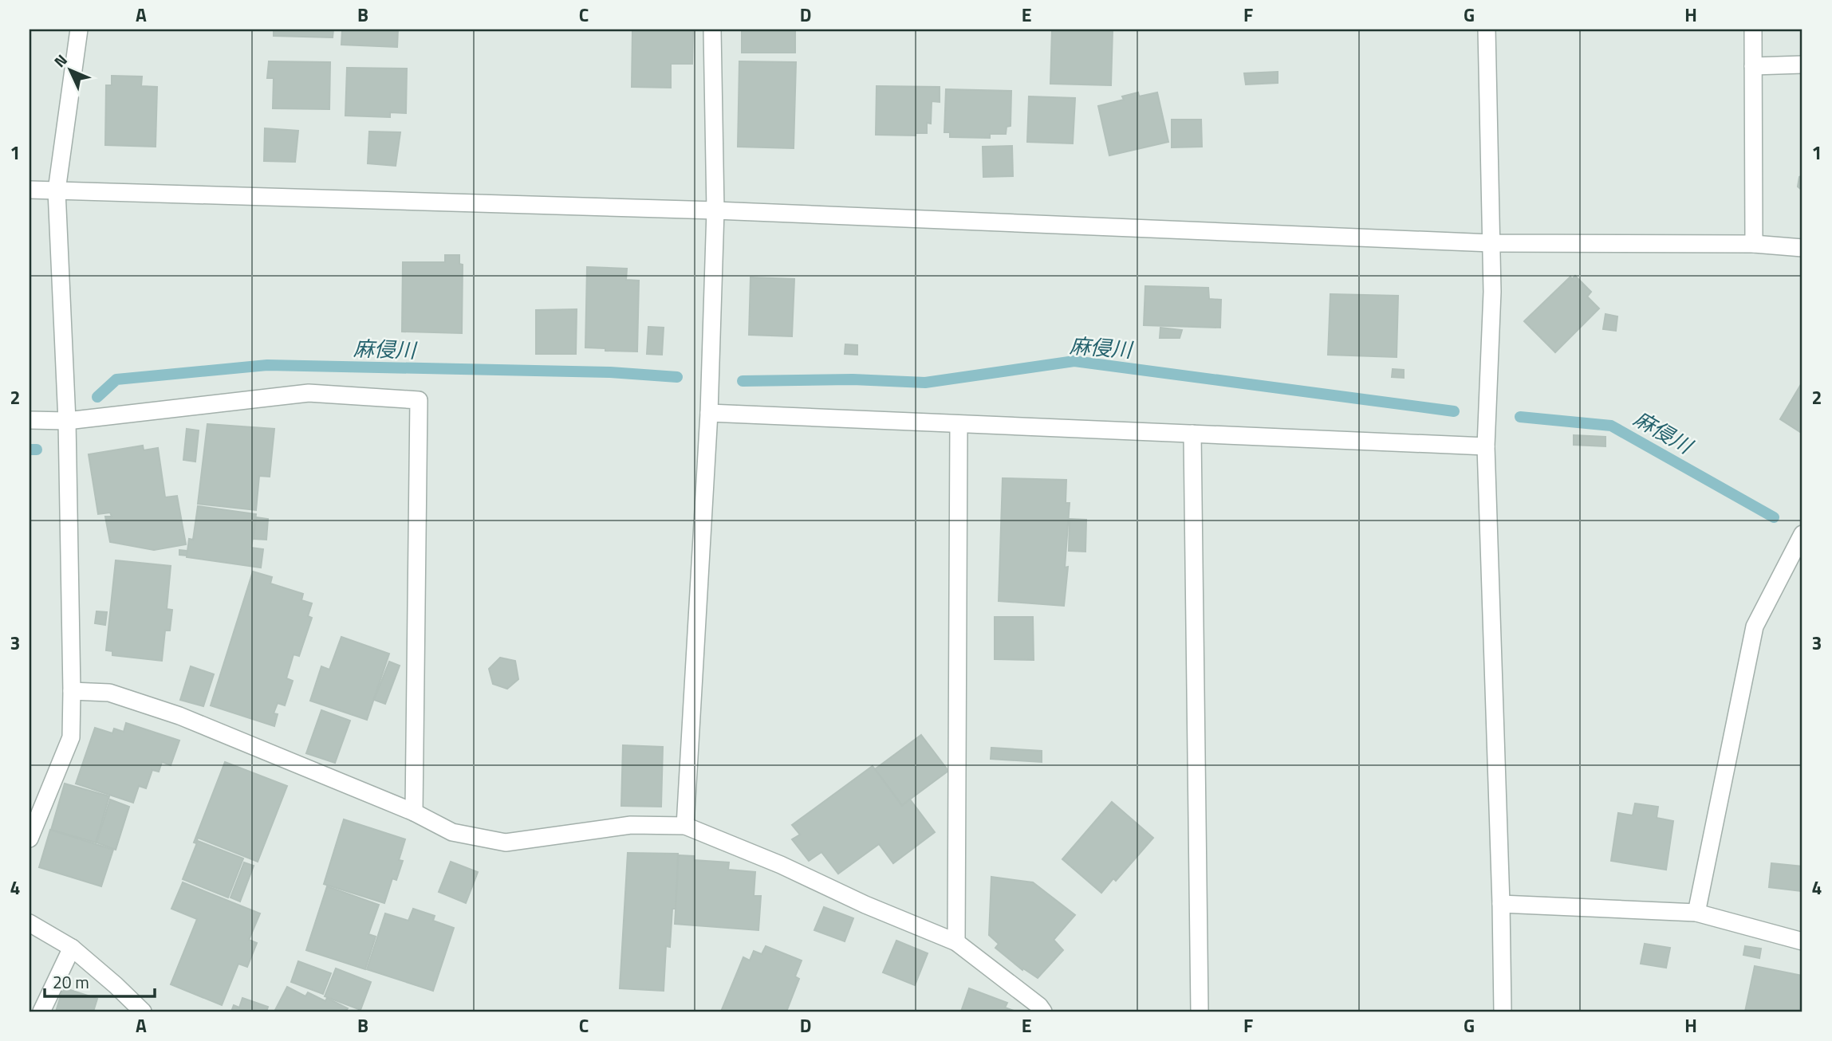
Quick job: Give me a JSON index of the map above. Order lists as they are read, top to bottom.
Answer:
{
  "water": ["麻侵川"],
  "scale_bar": "20 m",
  "north": "top left",
  "grid": {
    "columns": [
      "A",
      "B",
      "C",
      "D",
      "E",
      "F",
      "G",
      "H"
    ],
    "rows": [
      "1",
      "2",
      "3",
      "4"
    ]
  }
}
